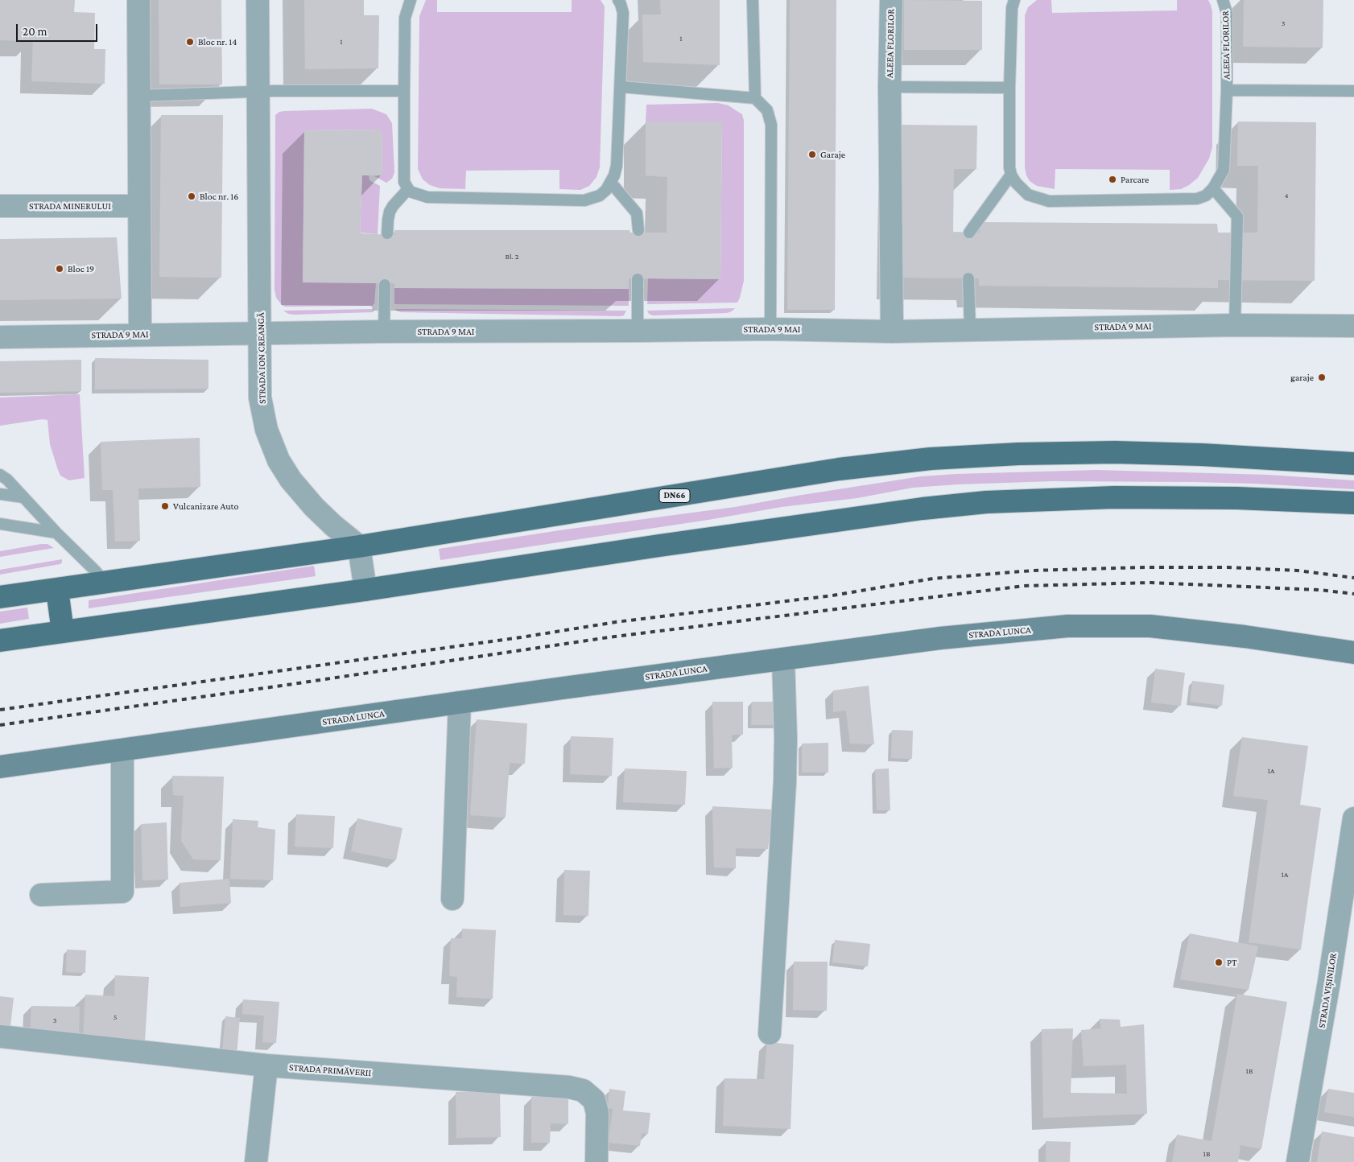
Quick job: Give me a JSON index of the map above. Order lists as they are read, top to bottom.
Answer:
{
  "streets": {
    "main road": ["DN66", "STRADA LUNCA"],
    "street": [
      "ALEEA FLORILOR",
      "STRADA MINERULUI",
      "STRADA 9 MAI",
      "STRADA ION CREANGĂ",
      "STRADA VIȘINILOR",
      "STRADA PRIMĂVERII"
    ]
  },
  "crossings": [
    ["STRADA 9 MAI", "STRADA ION CREANGĂ"],
    ["STRADA ION CREANGĂ", "DN66"]
  ],
  "places": [
    "Bloc nr. 14",
    "Garaje",
    "Parcare",
    "Bloc nr. 16",
    "Bloc 19",
    "garaje",
    "Vulcanizare Auto",
    "PT"
  ],
  "house_numbers": [
    "3",
    "1",
    "1",
    "4",
    "Bl. 2",
    "1A",
    "1A",
    "5",
    "3",
    "1B",
    "1B"
  ],
  "scale_bar": "20 m"
}
